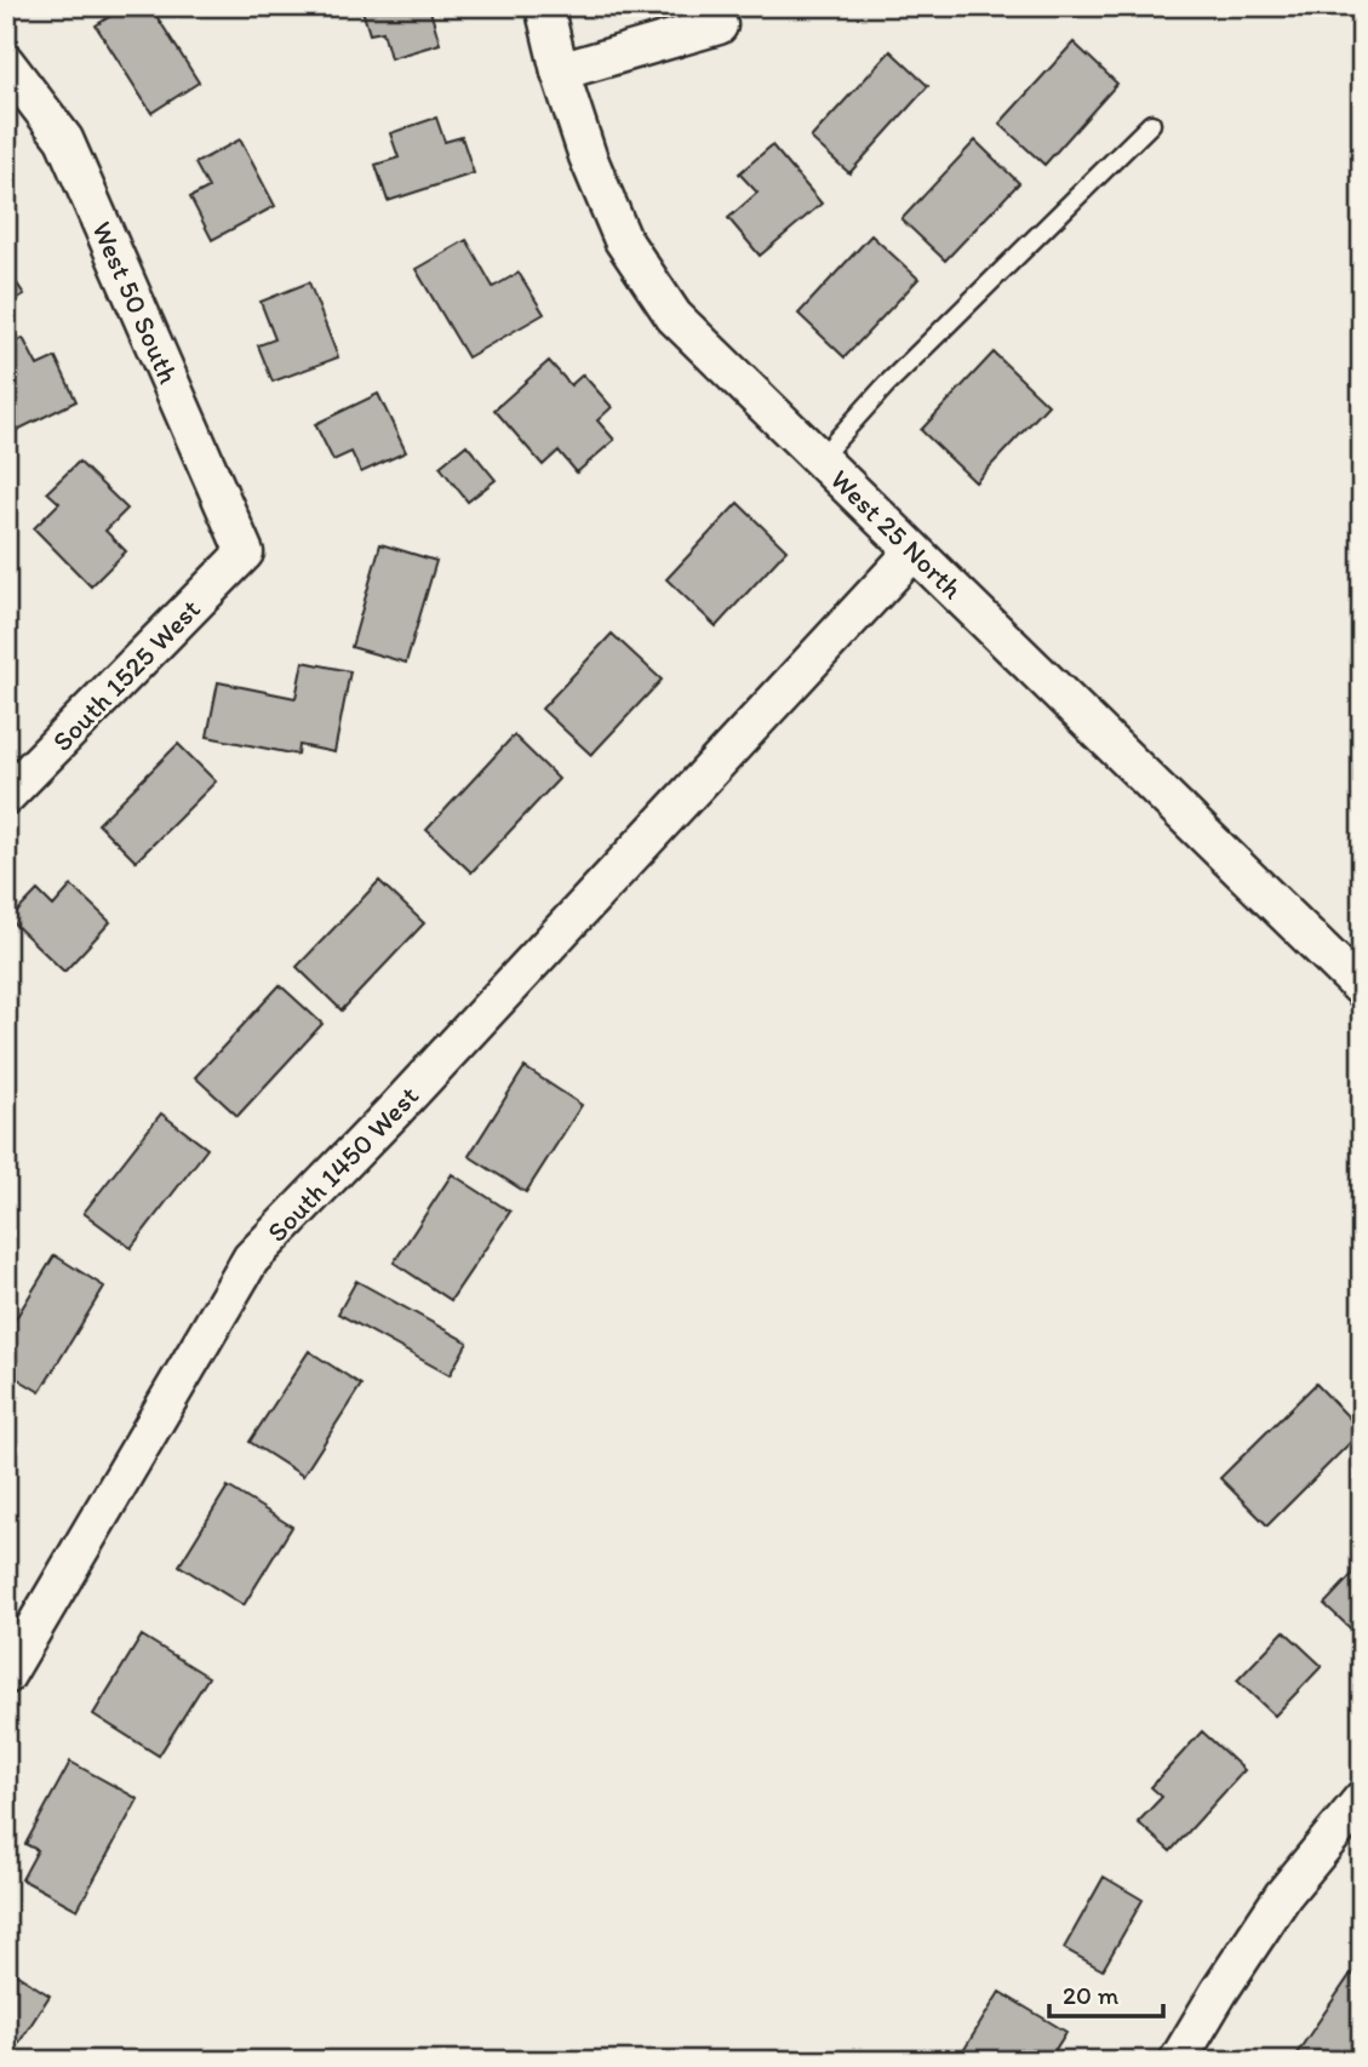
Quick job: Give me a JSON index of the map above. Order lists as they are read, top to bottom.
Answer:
{
  "streets": {
    "street": [
      "West 50 South",
      "West 25 North",
      "South 1525 West",
      "South 1450 West"
    ]
  },
  "crossings": [
    ["West 50 South", "South 1525 West"],
    ["West 25 North", "South 1450 West"]
  ],
  "scale_bar": "20 m"
}
